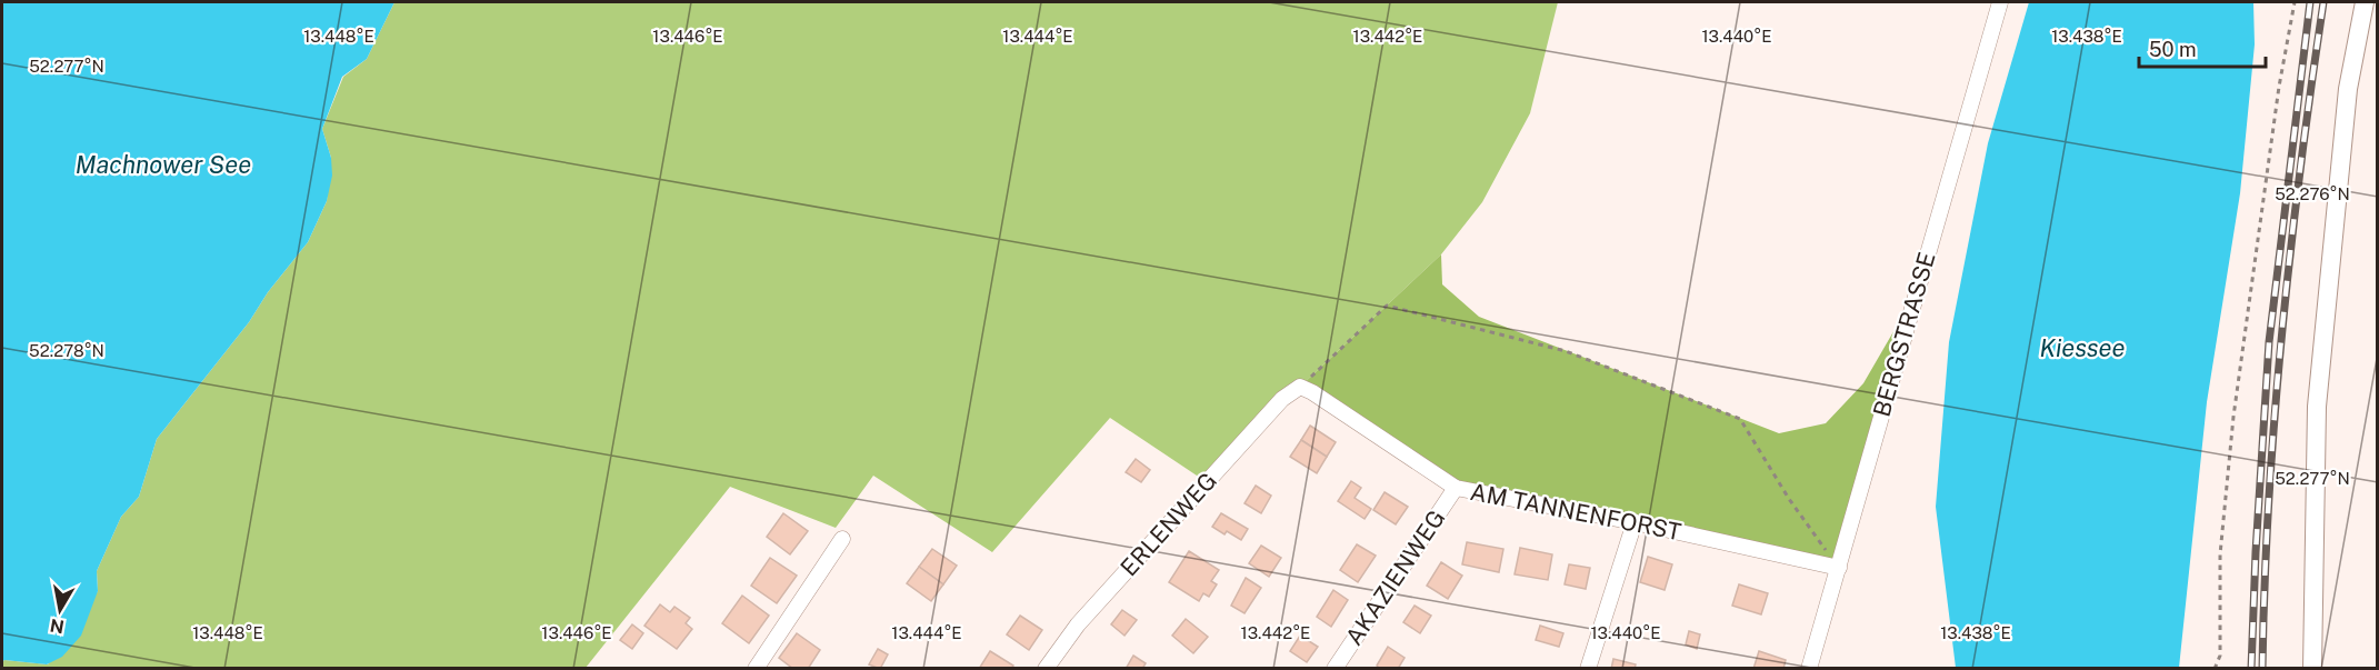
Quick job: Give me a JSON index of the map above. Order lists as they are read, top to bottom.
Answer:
{
  "streets": {
    "street": [
      "BERGSTRASSE",
      "AM TANNENFORST",
      "ERLENWEG",
      "AKAZIENWEG"
    ]
  },
  "crossings": [
    ["BERGSTRASSE", "AM TANNENFORST"],
    ["AM TANNENFORST", "ERLENWEG"],
    ["AM TANNENFORST", "AKAZIENWEG"]
  ],
  "water": ["Machnower See", "Kiessee"],
  "scale_bar": "50 m",
  "north": "bottom",
  "coordinates": [
    "13.448°E",
    "13.446°E",
    "13.444°E",
    "13.442°E",
    "13.440°E",
    "13.438°E",
    "52.277°N",
    "52.276°N",
    "52.278°N"
  ]
}
